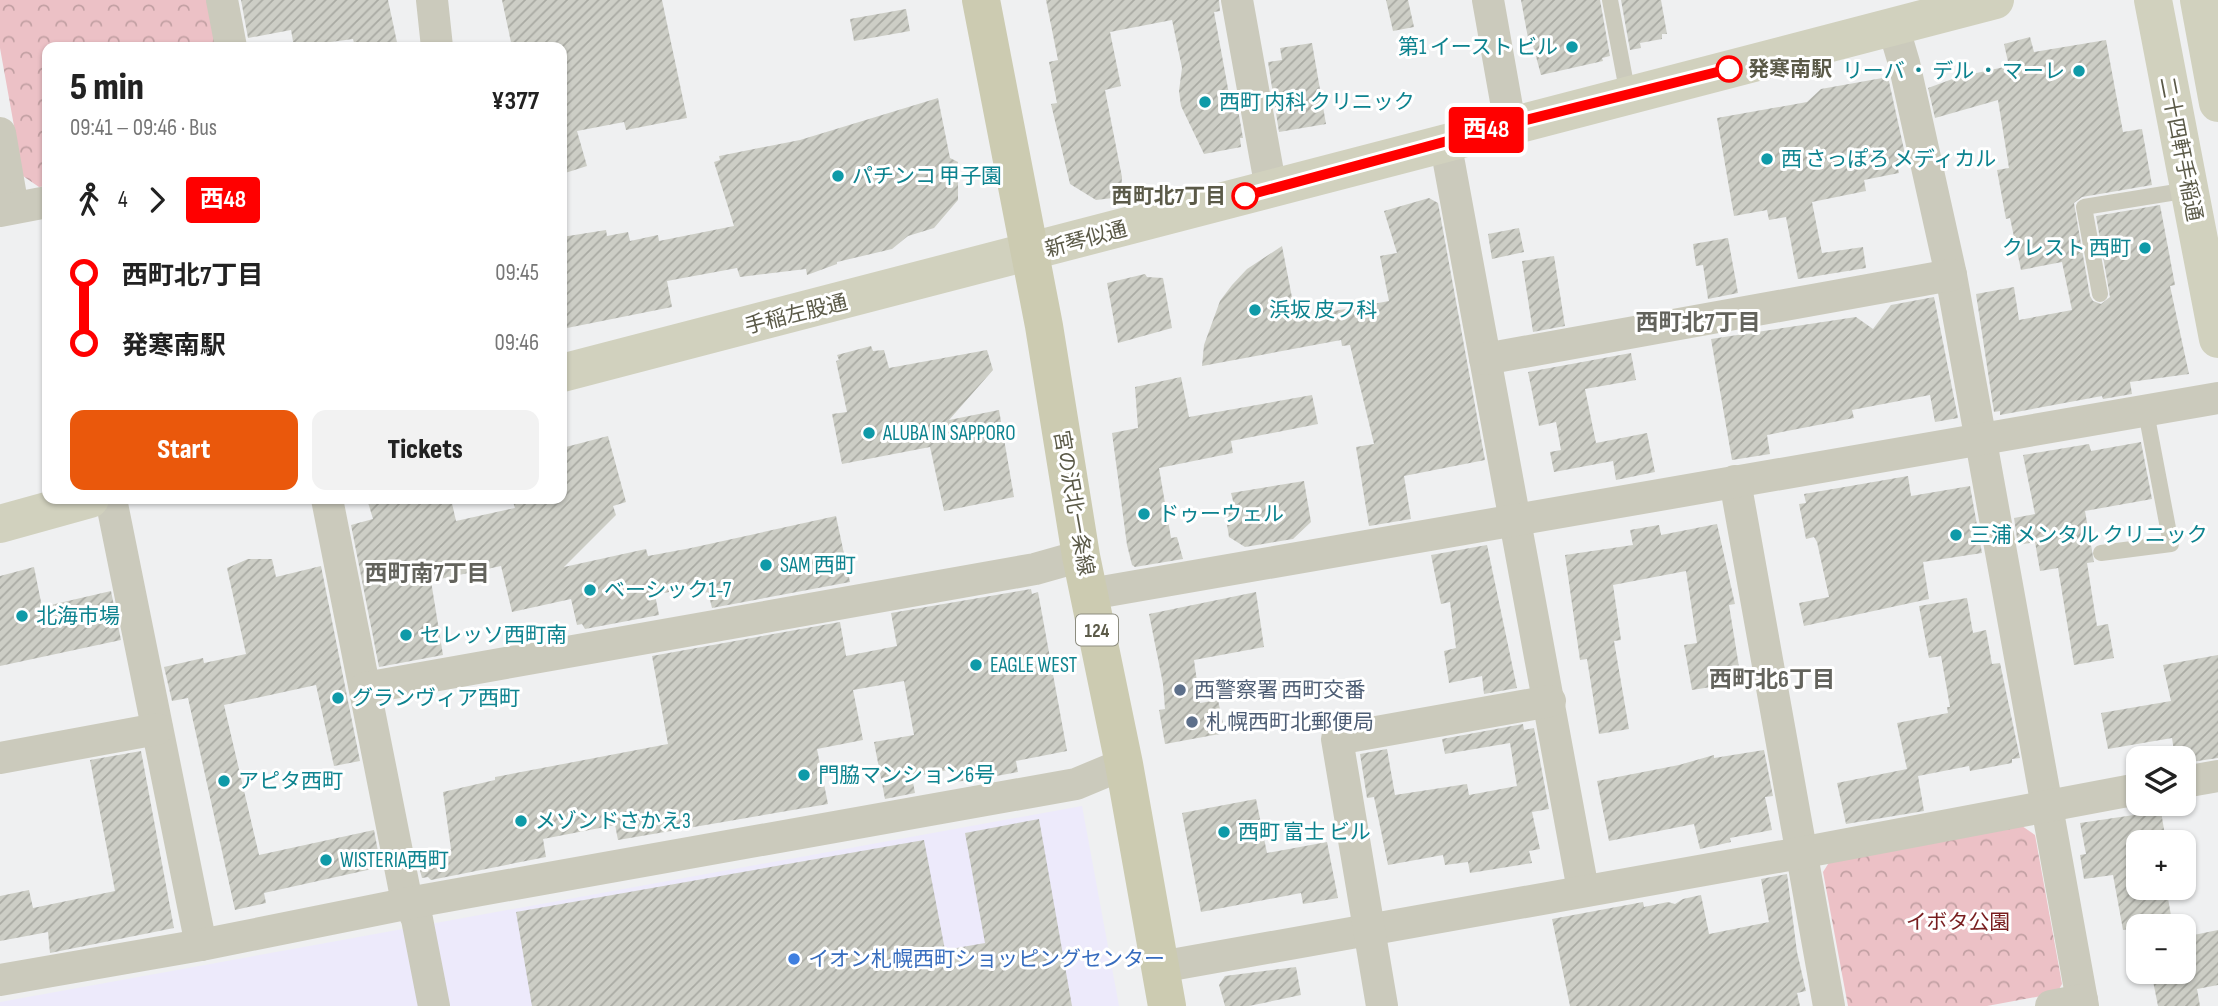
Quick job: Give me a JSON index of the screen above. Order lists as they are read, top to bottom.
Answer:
{
  "streets": {
    "main road": ["宮の沢北一条線", "124"],
    "street": ["二十四軒手稲通", "新琴似通", "手稲左股通"]
  },
  "crossings": [
    ["新琴似通", "手稲左股通"],
    ["新琴似通", "宮の沢北一条線"],
    ["手稲左股通", "宮の沢北一条線"]
  ],
  "districts": ["西町北7丁目", "西町南7丁目", "西町北6丁目"],
  "parks": ["イボタ公園"],
  "places": [
    "第1 イースト ビル",
    "発寒南駅",
    "リーバ ・ デル ・ マーレ",
    "西町 内科 クリニック",
    "西 さっぽろ メディカル",
    "パチンコ 甲子園",
    "西町北7丁目",
    "クレスト 西町",
    "浜坂 皮フ科",
    "ALUBA IN SAPPORO",
    "ドゥーウェル",
    "三浦 メンタル クリニック",
    "SAM 西町",
    "ベーシック1-7",
    "北海市場",
    "セレッソ西町南",
    "EAGLE WEST",
    "西警察署 西町交番",
    "グランヴィア西町",
    "札幌西町北郵便局",
    "門脇マンション6号",
    "アピタ西町",
    "メゾンドさかえ3",
    "西町 富士 ビル",
    "WISTERIA西町",
    "イオン札幌西町ショッピングセンター"
  ],
  "lines": ["bus line 西48"],
  "page": {
    "on_map": "西48",
    "heading": ["5 min", "09:41 – 09:46 · Bus", "¥377"],
    "legs": ["4", "西48"],
    "list": [
      {
        "name": "西町北7丁目",
        "value": "09:45"
      },
      {
        "name": "発寒南駅",
        "value": "09:46"
      }
    ],
    "buttons": ["Start", "Tickets"],
    "map_buttons": ["+", "−"]
  }
}
